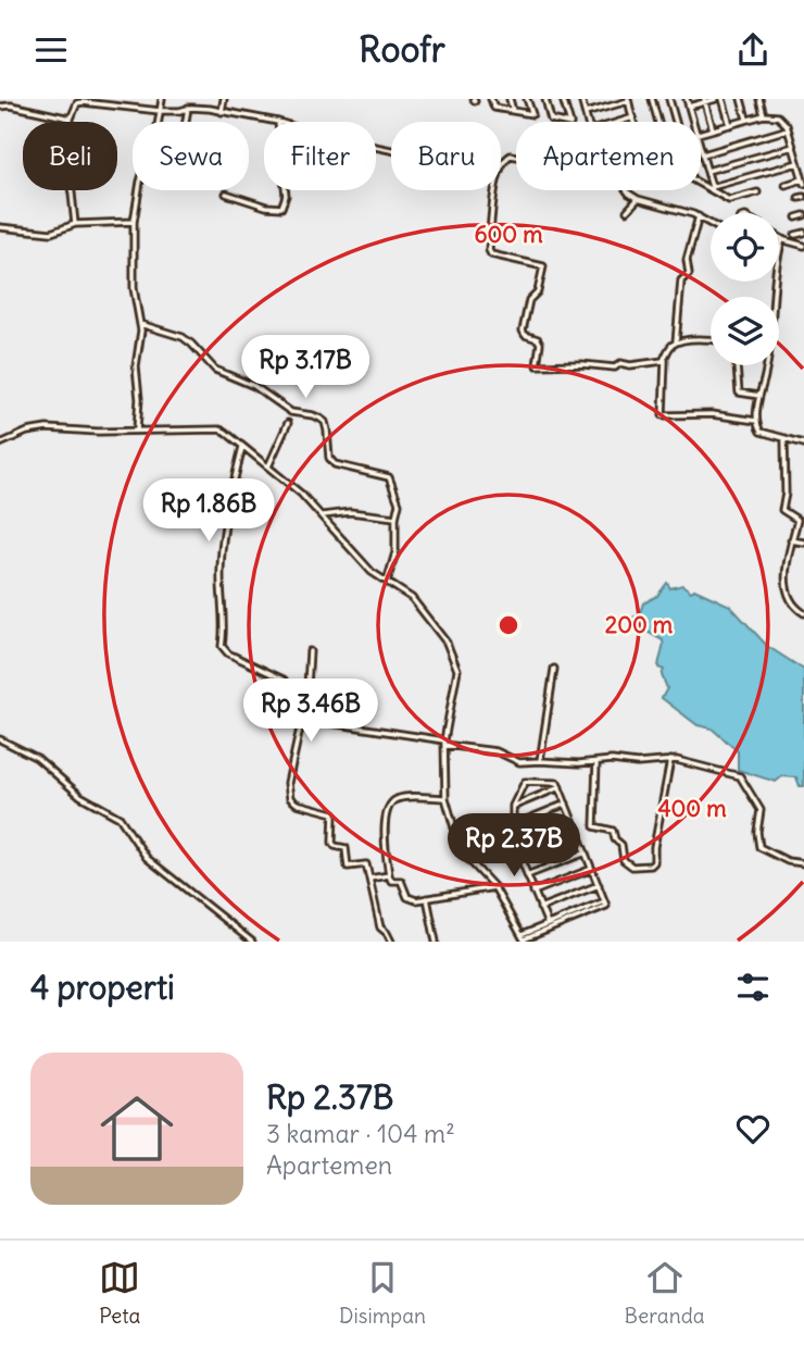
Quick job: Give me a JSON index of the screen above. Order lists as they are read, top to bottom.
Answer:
{
  "page": {
    "header": "Roofr",
    "chip": [
      "Beli",
      "Sewa",
      "Filter",
      "Baru",
      "Apartemen"
    ],
    "price": [
      "Rp 3.17B",
      "Rp 1.86B",
      "Rp 3.46B",
      "Rp 2.37B"
    ],
    "heading": "4 properti",
    "list": [
      {
        "name": "Rp 2.37B",
        "note": "3 kamar · 104 m² · Apartemen"
      }
    ],
    "tabs": ["Peta", "Disimpan", "Beranda"]
  },
  "rings": ["600 m", "200 m", "400 m"]
}
